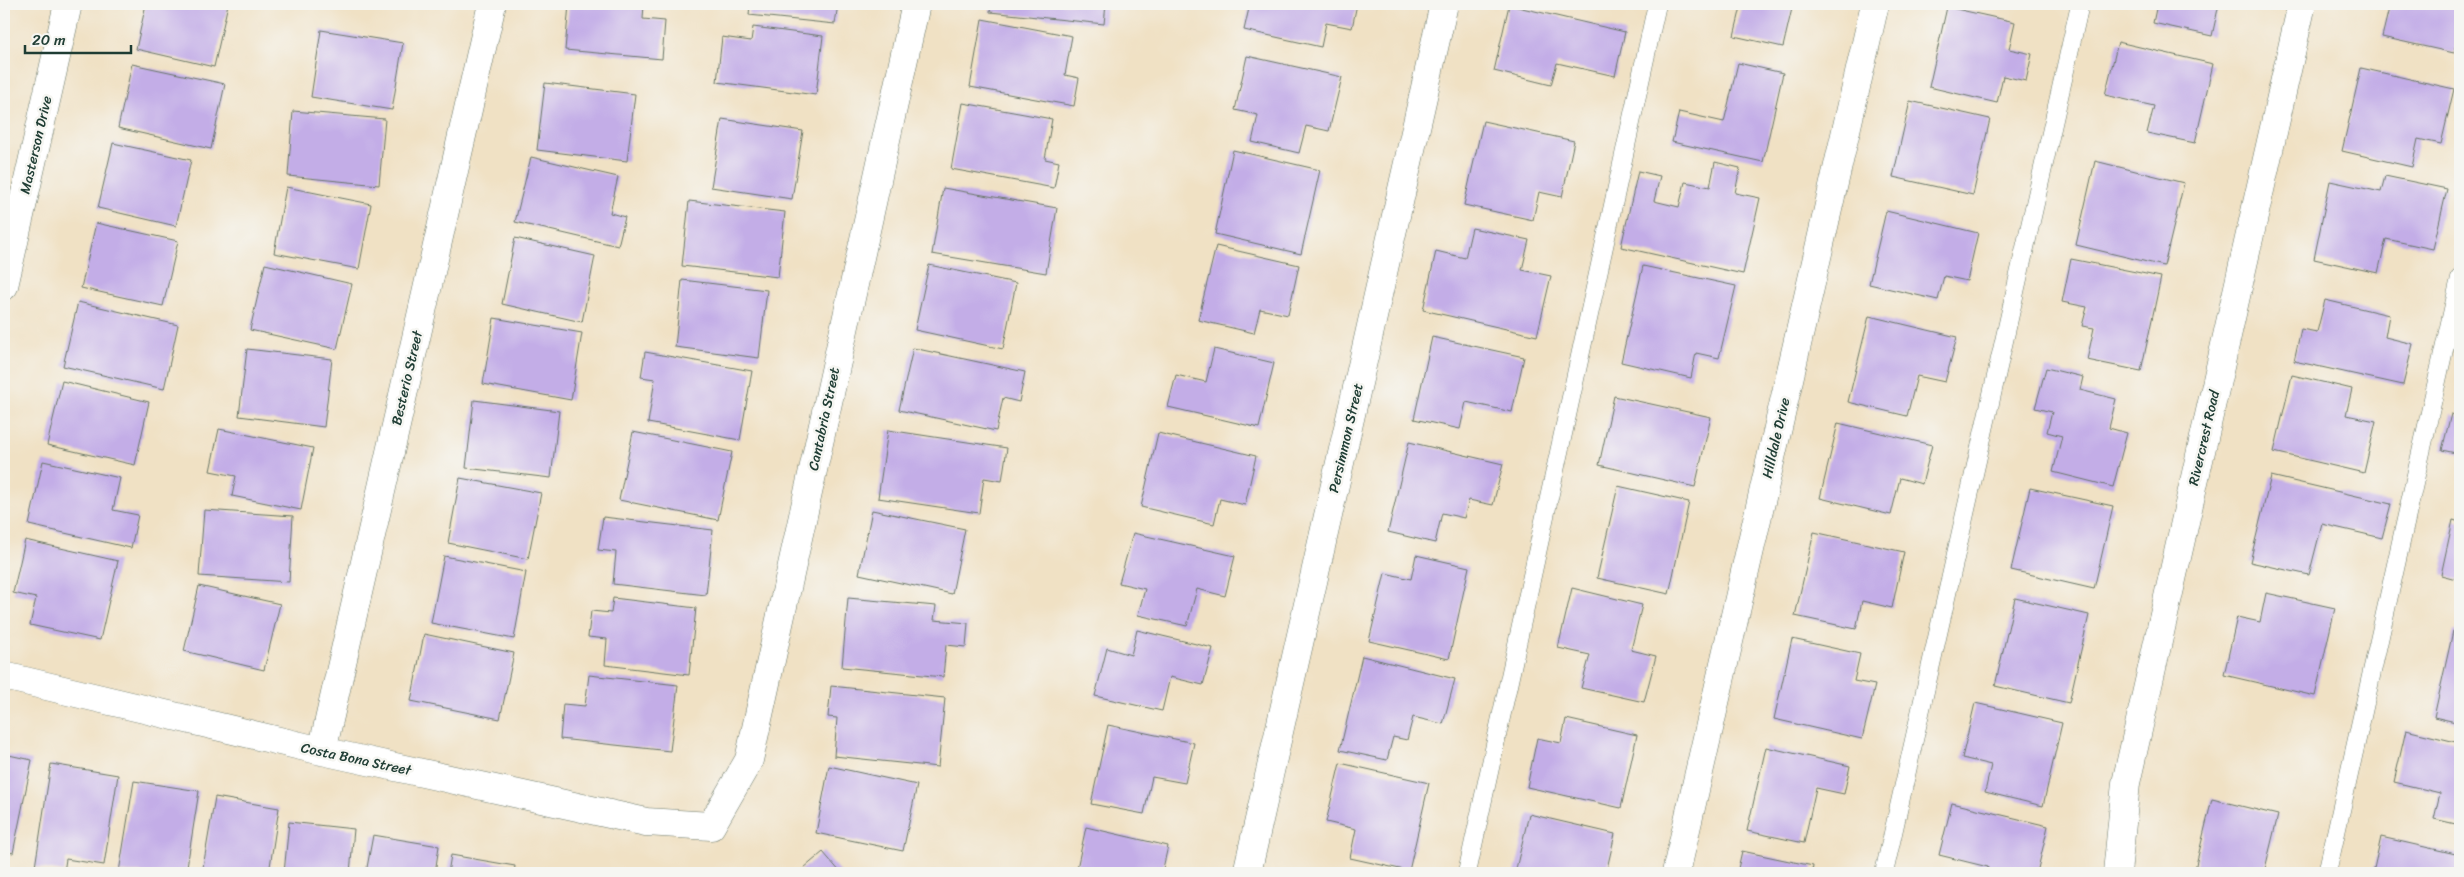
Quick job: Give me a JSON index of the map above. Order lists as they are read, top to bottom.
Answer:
{
  "streets": {
    "street": [
      "Masterson Drive",
      "Besterio Street",
      "Cantabria Street",
      "Persimmon Street",
      "Hilldale Drive",
      "Rivercrest Road",
      "Costa Bona Street"
    ]
  },
  "crossings": [
    ["Besterio Street", "Costa Bona Street"],
    ["Cantabria Street", "Costa Bona Street"]
  ],
  "scale_bar": "20 m"
}
